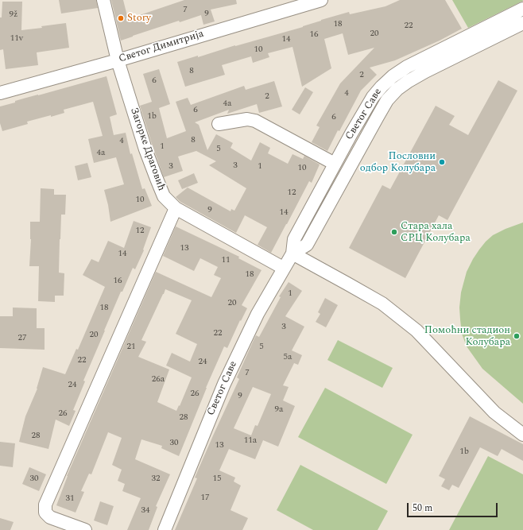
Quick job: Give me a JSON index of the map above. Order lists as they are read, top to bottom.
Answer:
{
  "streets": {
    "street": ["Светог Димитрија", "Светог Саве", "Загорке Драговић"]
  },
  "crossings": [
    ["Светог Димитрија", "Загорке Драговић"],
    ["Светог Саве", "Загорке Драговић"]
  ],
  "places": [
    "Story",
    "Пословни одбор Колубара",
    "Стара хала СРЦ Колубара",
    "Помоћни стадион Колубара"
  ],
  "house_numbers": [
    "7",
    "9",
    "9ž",
    "18",
    "22",
    "20",
    "16",
    "11v",
    "14",
    "10",
    "8",
    "2",
    "6",
    "4",
    "2",
    "4a",
    "6",
    "1b",
    "6",
    "8",
    "4",
    "1",
    "5",
    "4a",
    "3",
    "3",
    "1",
    "10",
    "12",
    "10",
    "9",
    "14",
    "12",
    "13",
    "14",
    "11",
    "18",
    "16",
    "1",
    "20",
    "18",
    "3",
    "22",
    "20",
    "27",
    "21",
    "5",
    "5a",
    "22",
    "24",
    "7",
    "26a",
    "24",
    "26",
    "9",
    "9a",
    "26",
    "28",
    "28",
    "11a",
    "30",
    "13",
    "1b",
    "30",
    "32",
    "15",
    "17",
    "31",
    "34"
  ],
  "scale_bar": "50 m"
}
